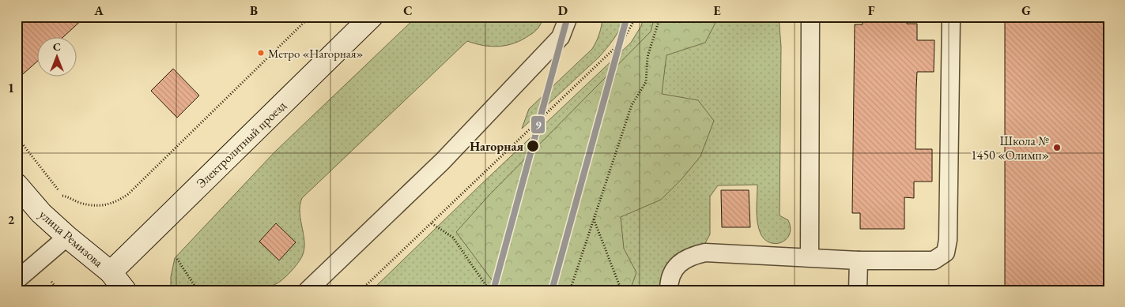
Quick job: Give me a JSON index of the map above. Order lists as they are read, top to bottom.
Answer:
{
  "streets": {
    "street": ["Электролитный проезд", "улица Ремизова"]
  },
  "crossings": [
    ["Электролитный проезд", "улица Ремизова"]
  ],
  "places": ["Метро «Нагорная»", "Нагорная", "Школа № 1450 «Олимп»"],
  "lines": ["transit line 9"],
  "north": "top",
  "grid": {
    "columns": [
      "A",
      "B",
      "C",
      "D",
      "E",
      "F",
      "G"
    ],
    "rows": ["1", "2"]
  }
}
